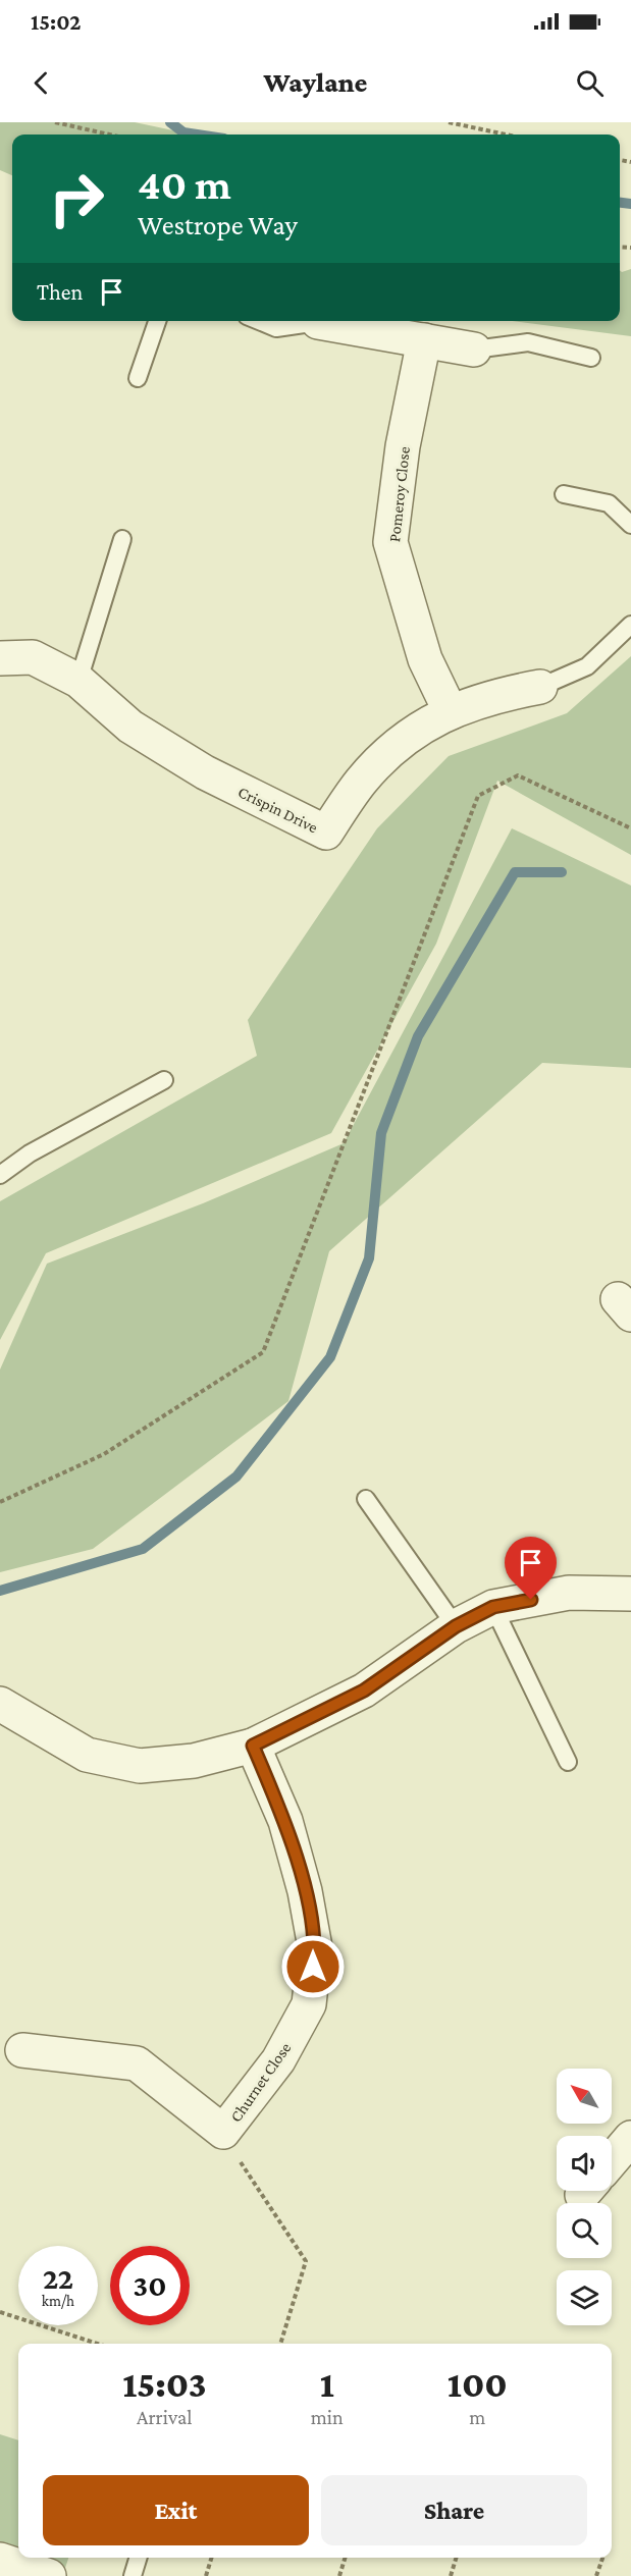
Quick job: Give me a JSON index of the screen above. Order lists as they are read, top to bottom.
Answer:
{
  "streets": {
    "street": ["Pomeroy Close", "Crispin Drive", "Churnet Close"]
  },
  "crossings": [
    ["Pomeroy Close", "Crispin Drive"]
  ],
  "north": "top left",
  "page": {
    "status": "15:02",
    "header": "Waylane",
    "turn": ["40 m", "Westrope Way"],
    "then": "Then",
    "speed": "22 km/h",
    "limit": "30",
    "eta": [
      "15:03",
      "Arrival",
      "1",
      "min",
      "100",
      "m"
    ],
    "buttons": ["Exit", "Share"]
  }
}
